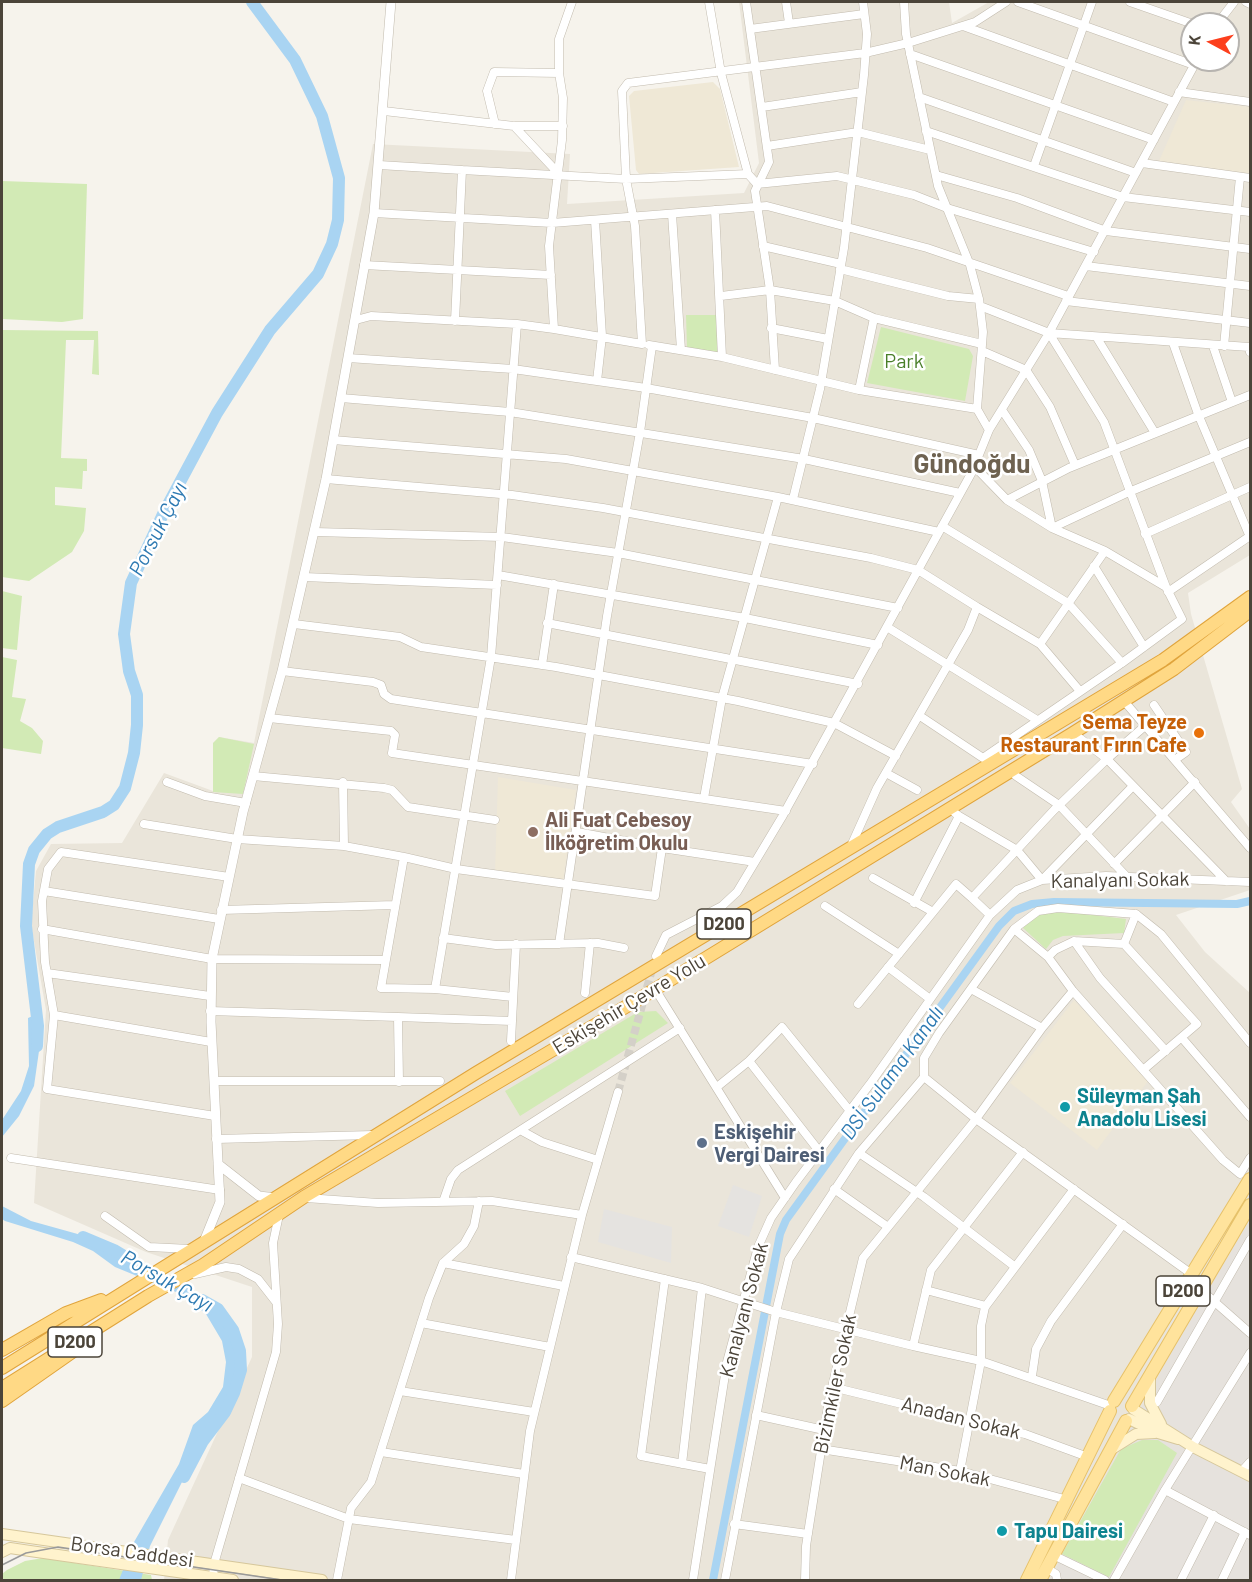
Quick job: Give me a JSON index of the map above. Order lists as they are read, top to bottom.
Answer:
{
  "streets": {
    "highway": ["D200", "Eskişehir Çevre Yolu"],
    "main road": ["Borsa Caddesi"],
    "street": [
      "Kanalyanı Sokak",
      "Bizimkiler Sokak",
      "Anadan Sokak",
      "Man Sokak"
    ]
  },
  "crossings": [
    ["Bizimkiler Sokak", "Anadan Sokak"],
    ["Bizimkiler Sokak", "Man Sokak"]
  ],
  "districts": ["Gündoğdu"],
  "water": ["Porsuk Çayı", "DSİ Sulama Kanalı"],
  "parks": ["Park"],
  "places": [
    "Sema Teyze Restaurant Fırın Cafe",
    "Ali Fuat Cebesoy İlköğretim Okulu",
    "Süleyman Şah Anadolu Lisesi",
    "Eskişehir Vergi Dairesi",
    "Tapu Dairesi"
  ],
  "north": "left"
}
